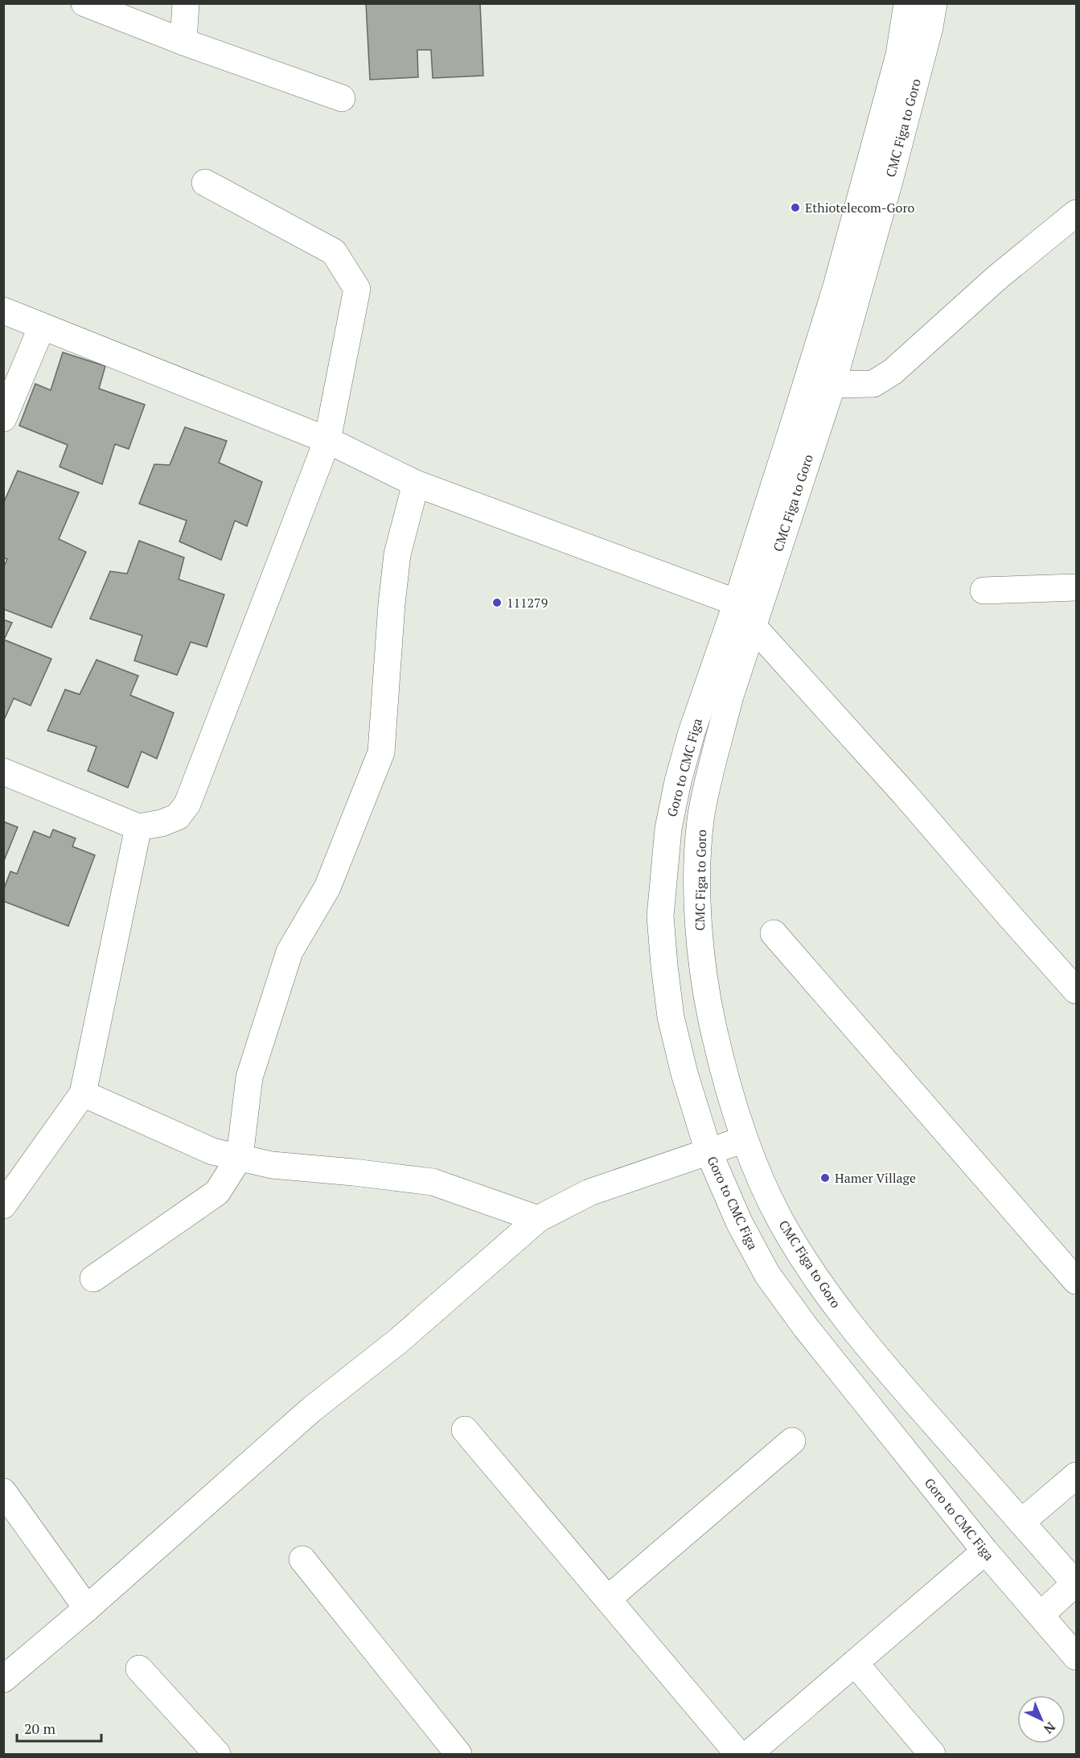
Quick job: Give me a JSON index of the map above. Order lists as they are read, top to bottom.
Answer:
{
  "streets": {
    "street": ["CMC Figa to Goro", "Goro to CMC Figa"]
  },
  "crossings": [
    ["CMC Figa to Goro", "Goro to CMC Figa"]
  ],
  "places": ["Ethiotelecom-Goro", "111279", "Hamer Village"],
  "scale_bar": "20 m",
  "north": "bottom right"
}
